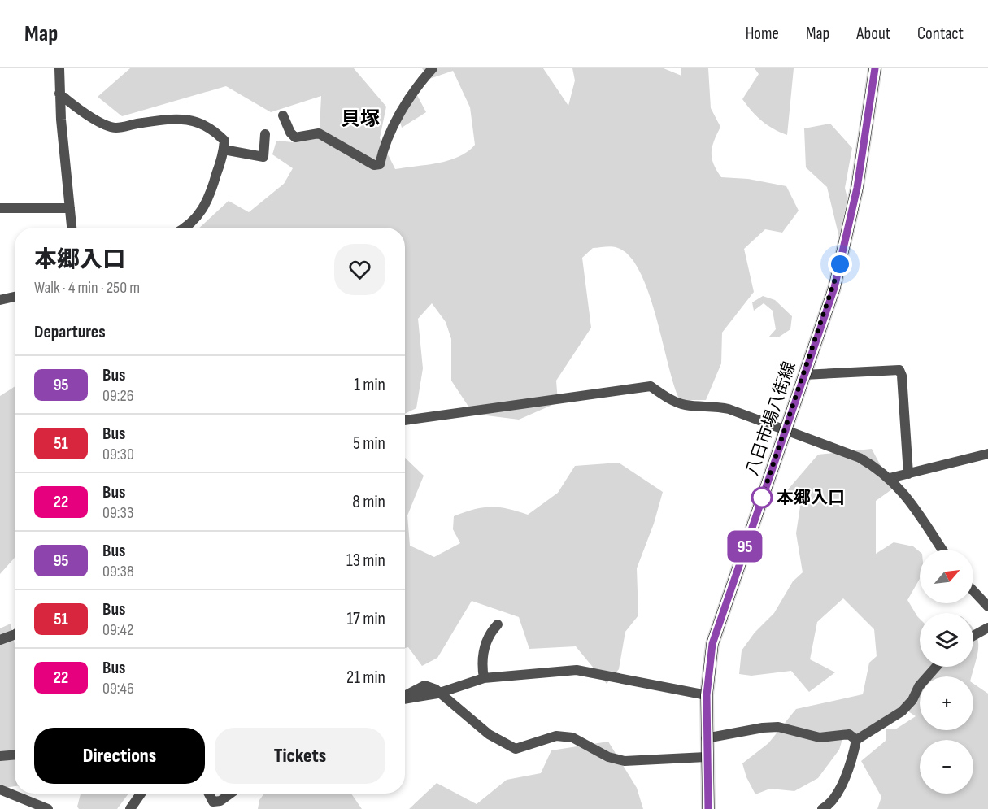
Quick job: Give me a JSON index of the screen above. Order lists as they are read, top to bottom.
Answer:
{
  "streets": {
    "main road": ["八日市場八街線"]
  },
  "districts": ["貝塚"],
  "places": ["本郷入口"],
  "lines": ["bus line 95"],
  "north": "top right",
  "page": {
    "header": "Map",
    "nav": [
      "Home",
      "Map",
      "About",
      "Contact"
    ],
    "on_map": "95",
    "heading": [
      ["本郷入口", "Walk · 4 min · 250 m"],
      "Departures"
    ],
    "list": [
      {
        "mark": "95",
        "name": "Bus",
        "note": "09:26",
        "value": "1 min"
      },
      {
        "mark": "51",
        "name": "Bus",
        "note": "09:30",
        "value": "5 min"
      },
      {
        "mark": "22",
        "name": "Bus",
        "note": "09:33",
        "value": "8 min"
      },
      {
        "mark": "95",
        "name": "Bus",
        "note": "09:38",
        "value": "13 min"
      },
      {
        "mark": "51",
        "name": "Bus",
        "note": "09:42",
        "value": "17 min"
      },
      {
        "mark": "22",
        "name": "Bus",
        "note": "09:46",
        "value": "21 min"
      }
    ],
    "map_buttons": ["+", "−"],
    "buttons": ["Directions", "Tickets"]
  }
}
